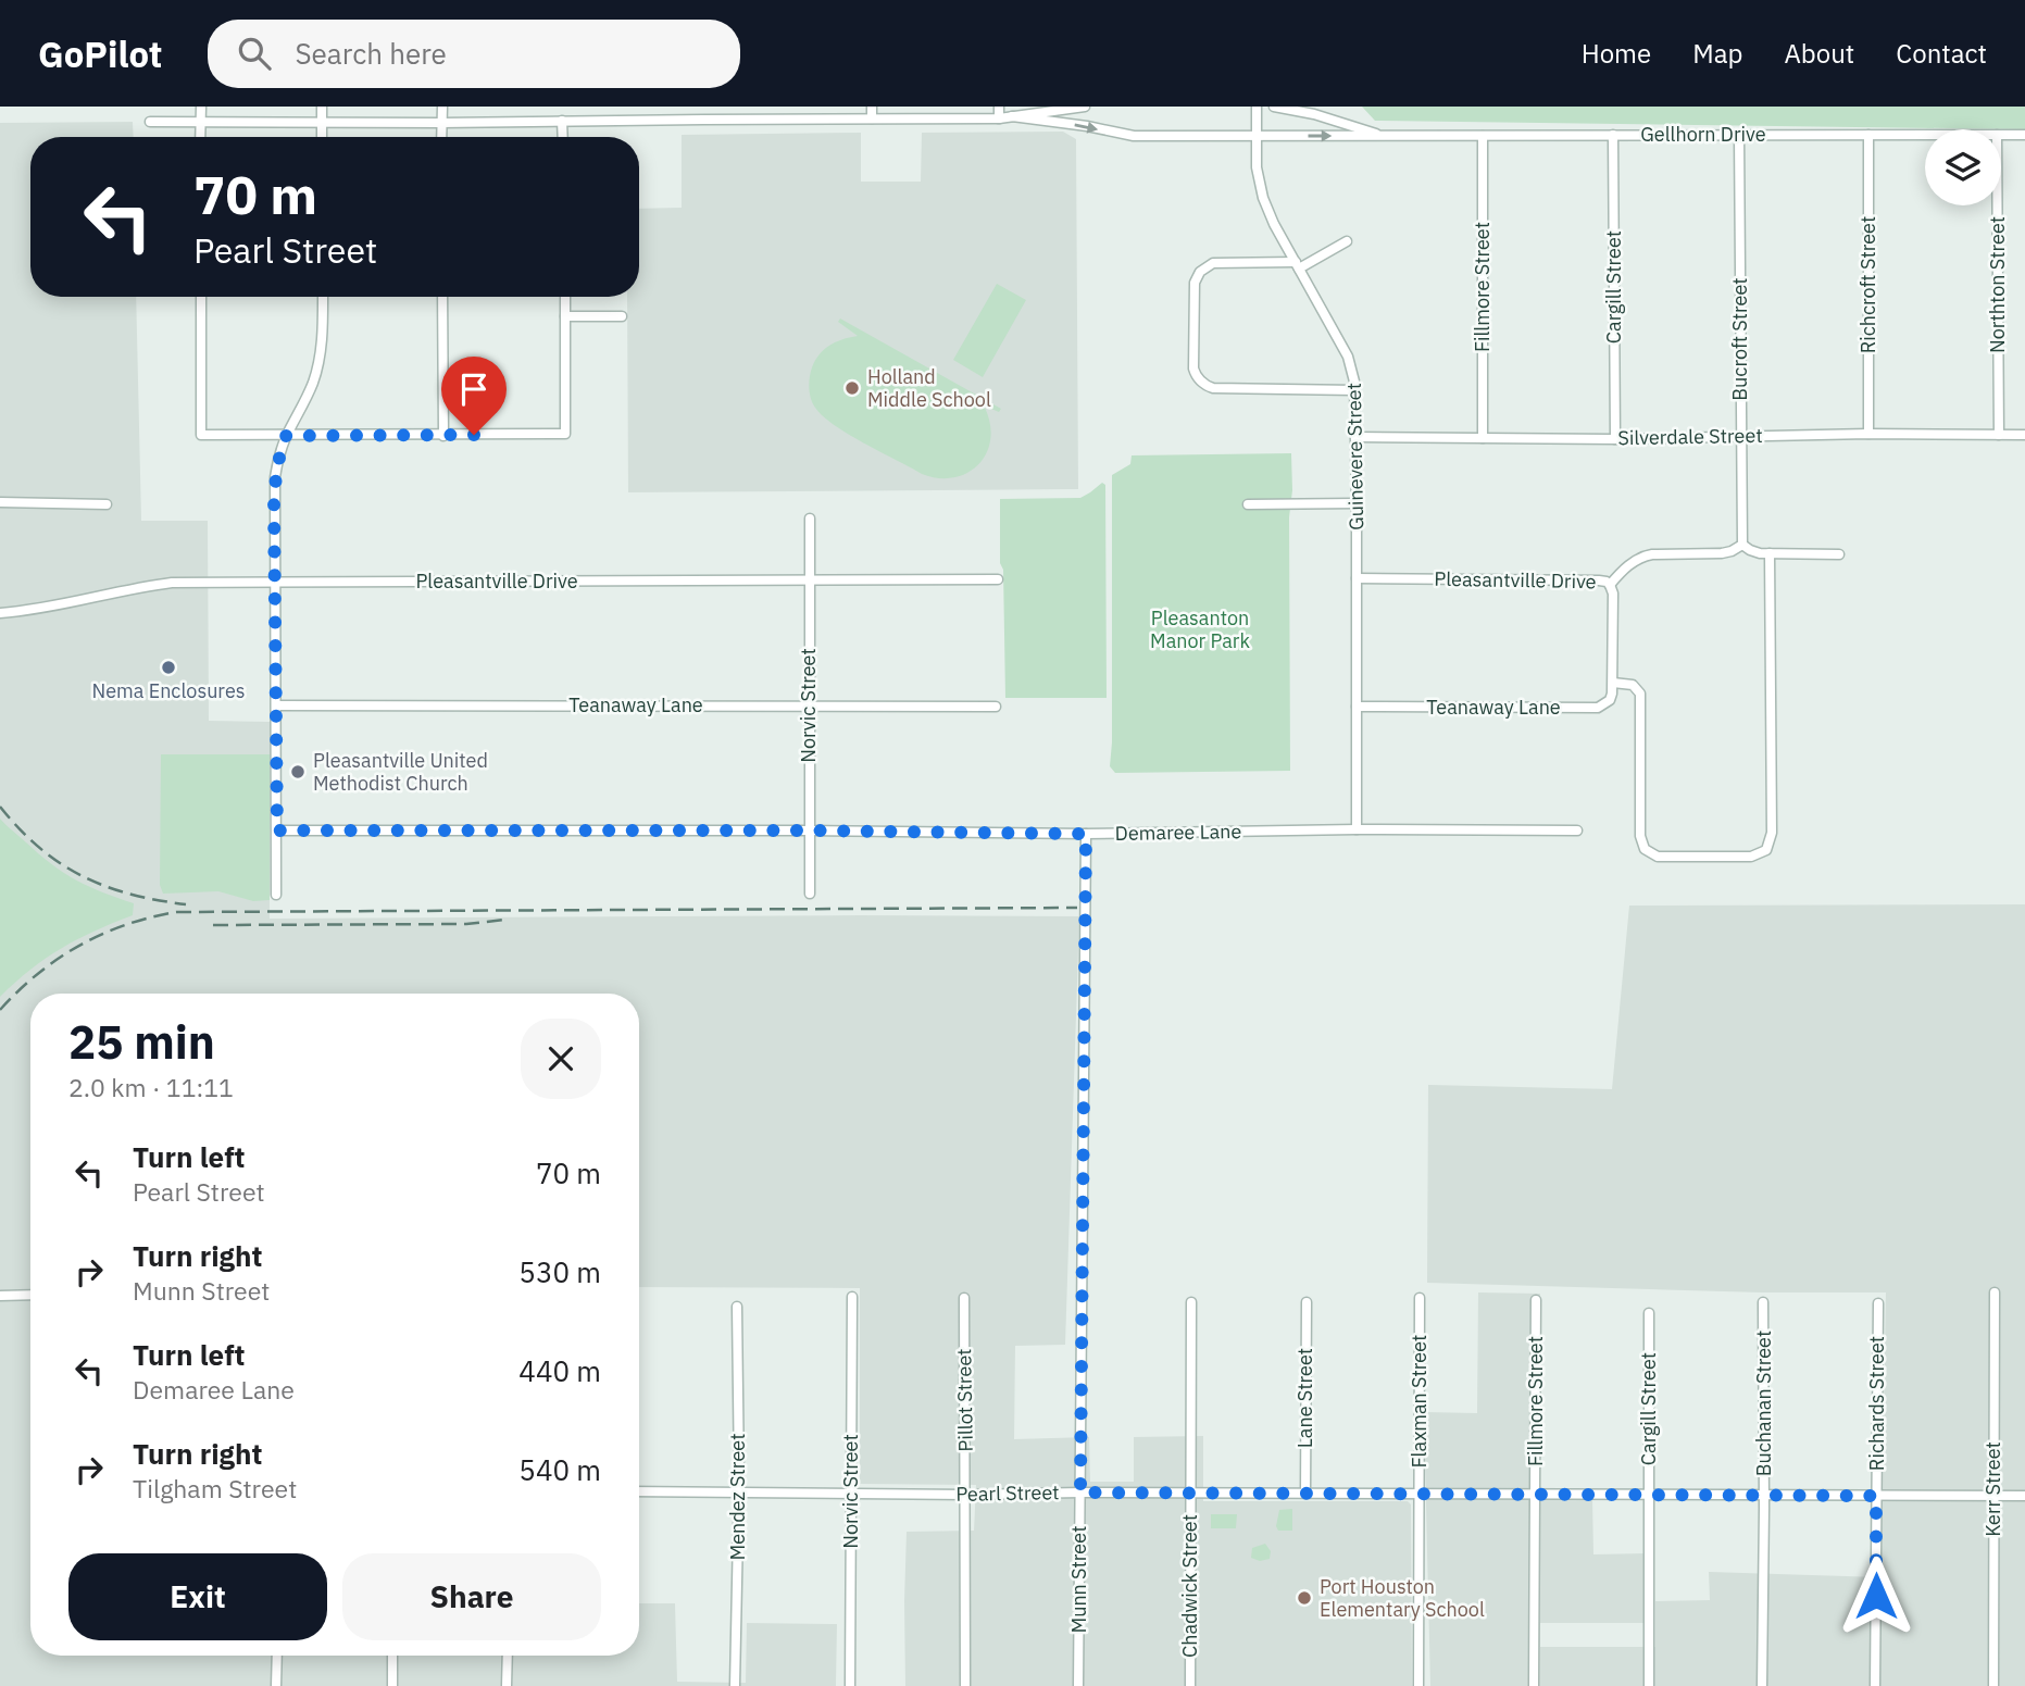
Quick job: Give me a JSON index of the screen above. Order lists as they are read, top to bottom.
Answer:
{
  "streets": {
    "street": [
      "Gellhorn Drive",
      "Richcroft Street",
      "Northton Street",
      "Fillmore Street",
      "Cargill Street",
      "Bucroft Street",
      "Silverdale Street",
      "Guinevere Street",
      "Pleasantville Drive",
      "Teanaway Lane",
      "Norvic Street",
      "Demaree Lane",
      "Lane Street",
      "Pillot Street",
      "Flaxman Street",
      "Buchanan Street",
      "Richards Street",
      "Kerr Street",
      "Pearl Street",
      "Mendez Street",
      "Munn Street",
      "Chadwick Street"
    ]
  },
  "crossings": [
    ["Gellhorn Drive", "Richcroft Street"],
    ["Gellhorn Drive", "Fillmore Street"],
    ["Gellhorn Drive", "Cargill Street"],
    ["Gellhorn Drive", "Bucroft Street"],
    ["Gellhorn Drive", "Guinevere Street"],
    ["Richcroft Street", "Silverdale Street"],
    ["Northton Street", "Silverdale Street"],
    ["Fillmore Street", "Silverdale Street"],
    ["Fillmore Street", "Pearl Street"],
    ["Cargill Street", "Silverdale Street"],
    ["Cargill Street", "Pearl Street"],
    ["Bucroft Street", "Silverdale Street"],
    ["Bucroft Street", "Pleasantville Drive"],
    ["Silverdale Street", "Guinevere Street"],
    ["Guinevere Street", "Pleasantville Drive"],
    ["Guinevere Street", "Teanaway Lane"],
    ["Guinevere Street", "Demaree Lane"],
    ["Pleasantville Drive", "Norvic Street"],
    ["Teanaway Lane", "Norvic Street"],
    ["Norvic Street", "Demaree Lane"],
    ["Norvic Street", "Pearl Street"],
    ["Demaree Lane", "Munn Street"],
    ["Lane Street", "Pearl Street"],
    ["Pillot Street", "Pearl Street"],
    ["Flaxman Street", "Pearl Street"],
    ["Buchanan Street", "Pearl Street"],
    ["Richards Street", "Pearl Street"],
    ["Kerr Street", "Pearl Street"],
    ["Pearl Street", "Mendez Street"],
    ["Pearl Street", "Munn Street"],
    ["Pearl Street", "Chadwick Street"]
  ],
  "parks": ["Pleasanton Manor Park"],
  "places": [
    "Holland Middle School",
    "Nema Enclosures",
    "Pleasantville United Methodist Church",
    "Port Houston Elementary School"
  ],
  "page": {
    "header": "GoPilot",
    "search": "Search here",
    "nav": [
      "Home",
      "Map",
      "About",
      "Contact"
    ],
    "turn": ["70 m", "Pearl Street"],
    "heading": ["25 min", "2.0 km · 11:11"],
    "list": [
      {
        "name": "Turn left",
        "note": "Pearl Street",
        "value": "70 m"
      },
      {
        "name": "Turn right",
        "note": "Munn Street",
        "value": "530 m"
      },
      {
        "name": "Turn left",
        "note": "Demaree Lane",
        "value": "440 m"
      },
      {
        "name": "Turn right",
        "note": "Tilgham Street",
        "value": "540 m"
      }
    ],
    "buttons": ["Exit", "Share"]
  }
}
